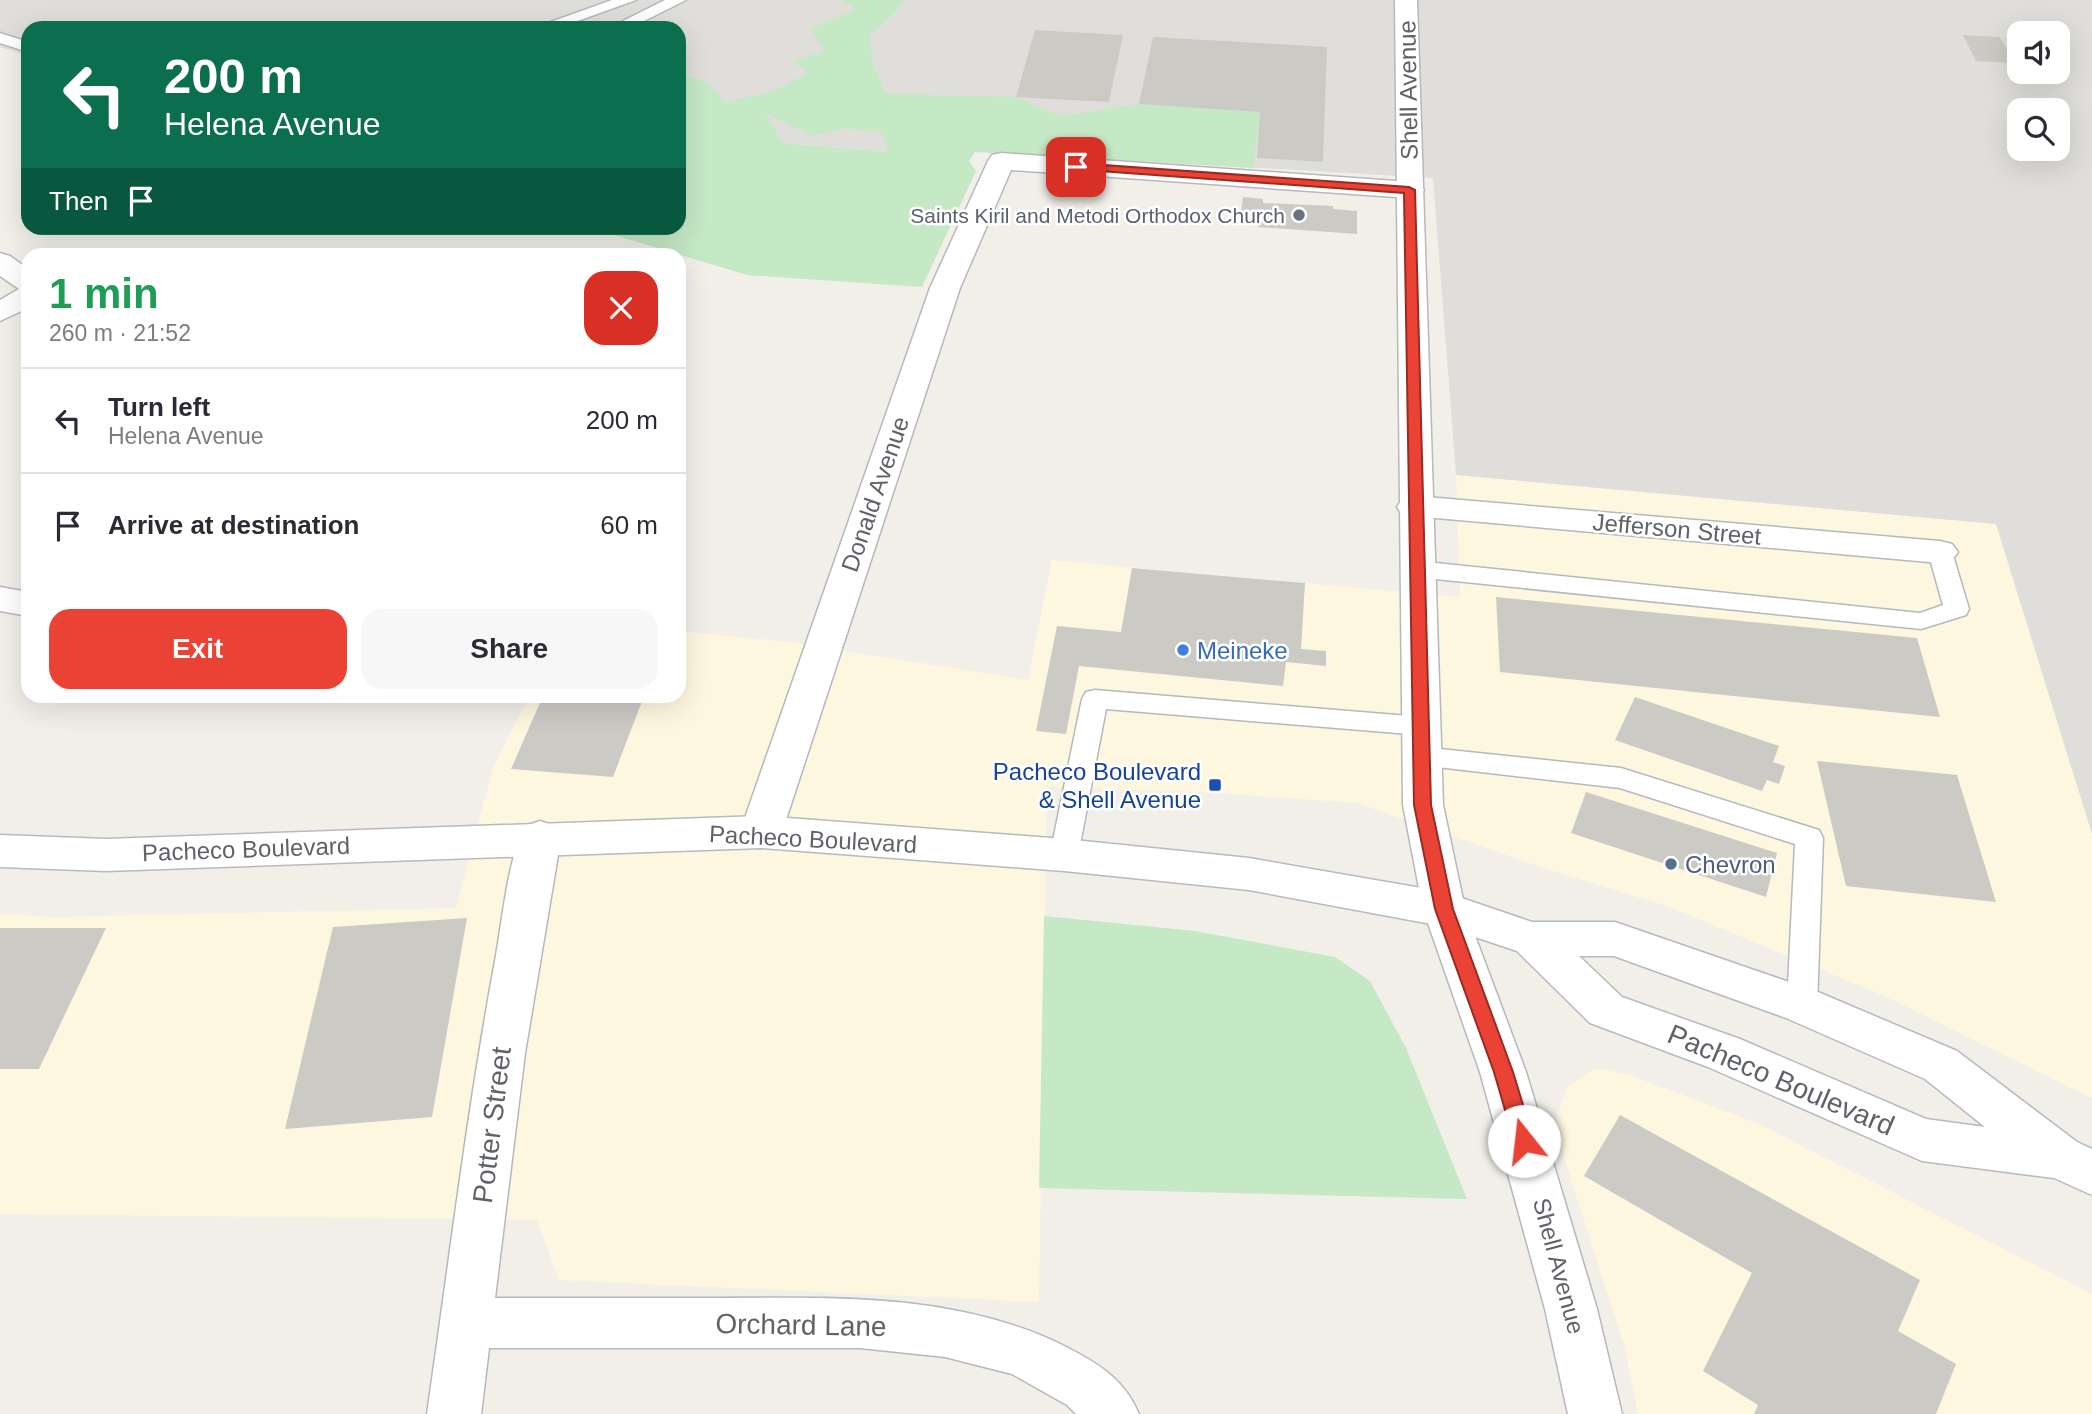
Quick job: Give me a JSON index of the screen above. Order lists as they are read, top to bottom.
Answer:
{
  "streets": {
    "street": [
      "Shell Avenue",
      "Donald Avenue",
      "Jefferson Street",
      "Pacheco Boulevard",
      "Potter Street",
      "Orchard Lane"
    ]
  },
  "crossings": [
    ["Shell Avenue", "Donald Avenue"],
    ["Shell Avenue", "Jefferson Street"],
    ["Shell Avenue", "Pacheco Boulevard"],
    ["Donald Avenue", "Pacheco Boulevard"],
    ["Pacheco Boulevard", "Potter Street"],
    ["Potter Street", "Orchard Lane"]
  ],
  "places": {
    "other": ["Saints Kiril and Metodi Orthodox Church", "Meineke", "Chevron"],
    "transit": ["Pacheco Boulevard & Shell Avenue"]
  },
  "page": {
    "turn": ["200 m", "Helena Avenue"],
    "then": "Then",
    "heading": ["1 min", "260 m · 21:52"],
    "list": [
      {
        "name": "Turn left",
        "note": "Helena Avenue",
        "value": "200 m"
      },
      {
        "name": "Arrive at destination",
        "value": "60 m"
      }
    ],
    "buttons": ["Exit", "Share"]
  }
}
